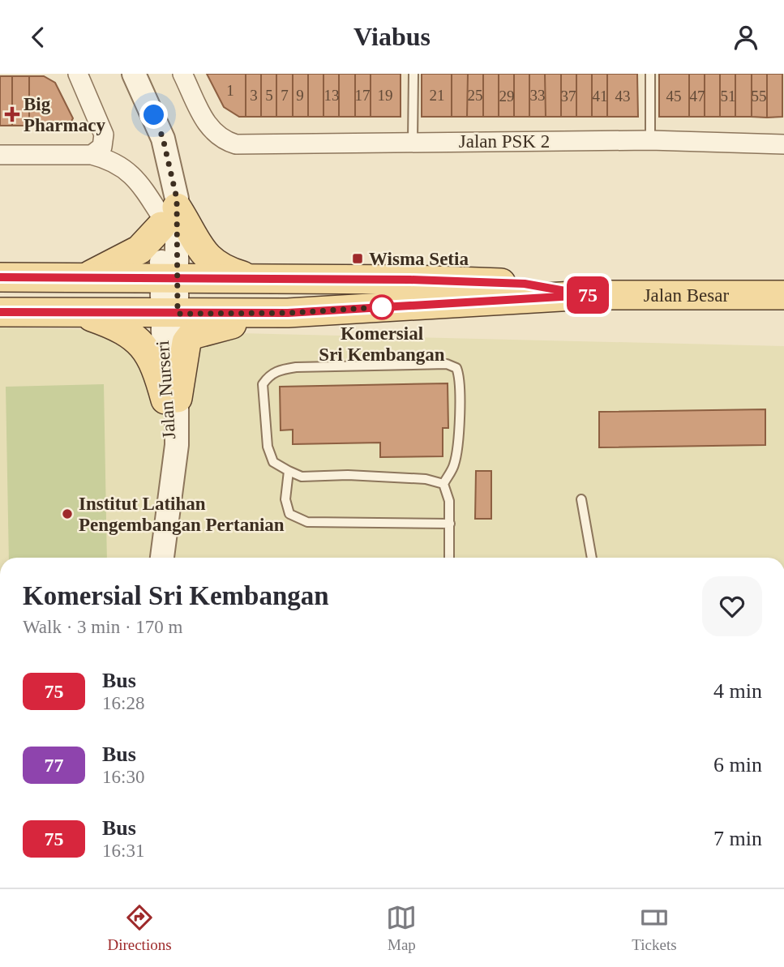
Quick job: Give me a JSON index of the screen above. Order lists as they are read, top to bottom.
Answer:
{
  "streets": {
    "main road": ["Jalan Besar"],
    "street": ["Jalan PSK 2", "Jalan Nurseri"]
  },
  "crossings": [
    ["Jalan Besar", "Jalan Nurseri"]
  ],
  "places": {
    "health": ["Big Pharmacy"],
    "transit": ["Wisma Setia"],
    "other": ["Komersial Sri Kembangan", "Institut Latihan Pengembangan Pertanian"]
  },
  "lines": ["bus line 75"],
  "house_numbers": [
    "1",
    "3",
    "5",
    "7",
    "9",
    "13",
    "17",
    "19",
    "21",
    "25",
    "33",
    "29",
    "37",
    "41",
    "43",
    "45",
    "47",
    "51",
    "55"
  ],
  "page": {
    "header": "Viabus",
    "on_map": "75",
    "heading": ["Komersial Sri Kembangan", "Walk · 3 min · 170 m"],
    "list": [
      {
        "mark": "75",
        "name": "Bus",
        "note": "16:28",
        "value": "4 min"
      },
      {
        "mark": "77",
        "name": "Bus",
        "note": "16:30",
        "value": "6 min"
      },
      {
        "mark": "75",
        "name": "Bus",
        "note": "16:31",
        "value": "7 min"
      }
    ],
    "tabs": ["Directions", "Map", "Tickets"]
  }
}
